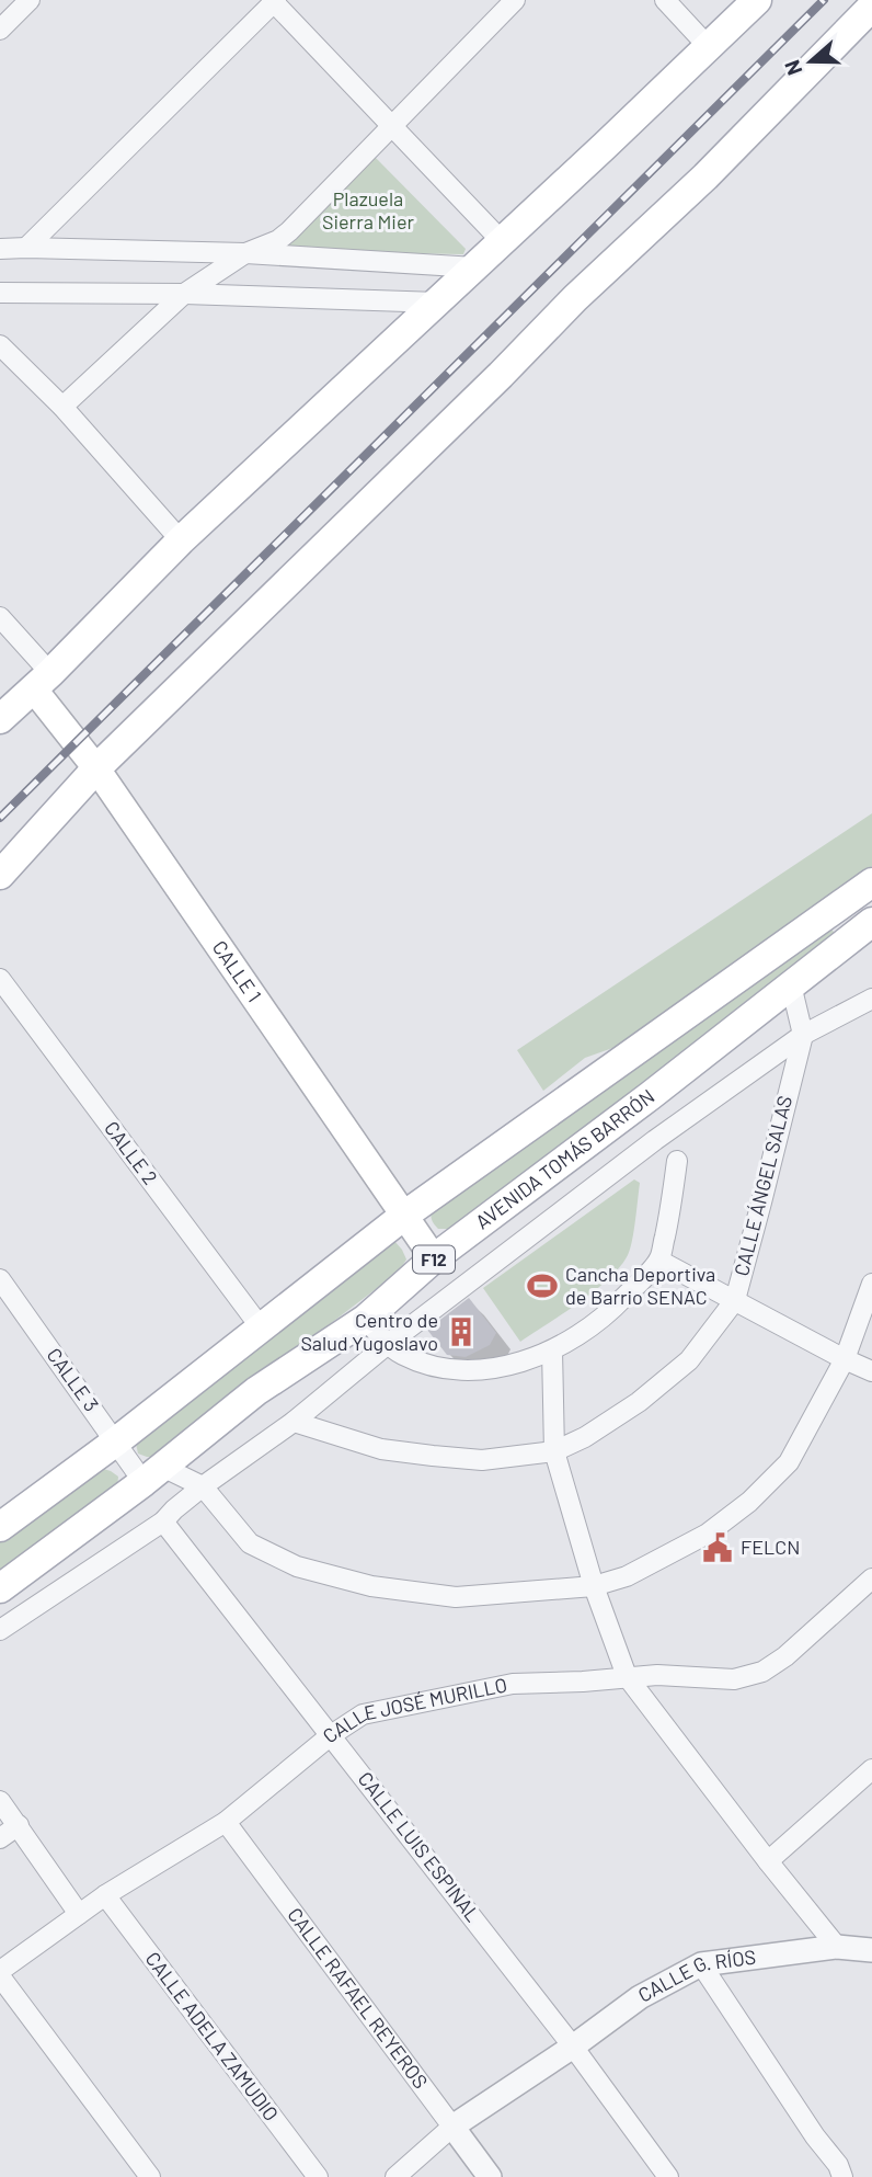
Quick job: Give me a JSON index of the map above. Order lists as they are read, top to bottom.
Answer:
{
  "streets": {
    "main road": ["CALLE 1", "AVENIDA TOMÁS BARRÓN", "F12"],
    "street": [
      "CALLE 2",
      "CALLE ÁNGEL SALAS",
      "CALLE 3",
      "CALLE JOSÉ MURILLO",
      "CALLE LUIS ESPINAL",
      "CALLE G. RÍOS",
      "CALLE RAFAEL REYEROS",
      "CALLE ADELA ZAMUDIO"
    ]
  },
  "crossings": [
    ["CALLE 1", "AVENIDA TOMÁS BARRÓN"],
    ["AVENIDA TOMÁS BARRÓN", "CALLE ÁNGEL SALAS"],
    ["AVENIDA TOMÁS BARRÓN", "CALLE 3"],
    ["CALLE JOSÉ MURILLO", "CALLE LUIS ESPINAL"],
    ["CALLE JOSÉ MURILLO", "CALLE RAFAEL REYEROS"],
    ["CALLE JOSÉ MURILLO", "CALLE ADELA ZAMUDIO"],
    ["CALLE LUIS ESPINAL", "CALLE G. RÍOS"]
  ],
  "parks": ["Plazuela Sierra Mier"],
  "places": {
    "sports": ["Cancha Deportiva de Barrio SENAC"],
    "building": ["Centro de Salud Yugoslavo"],
    "public building": ["FELCN"]
  },
  "north": "left"
}
